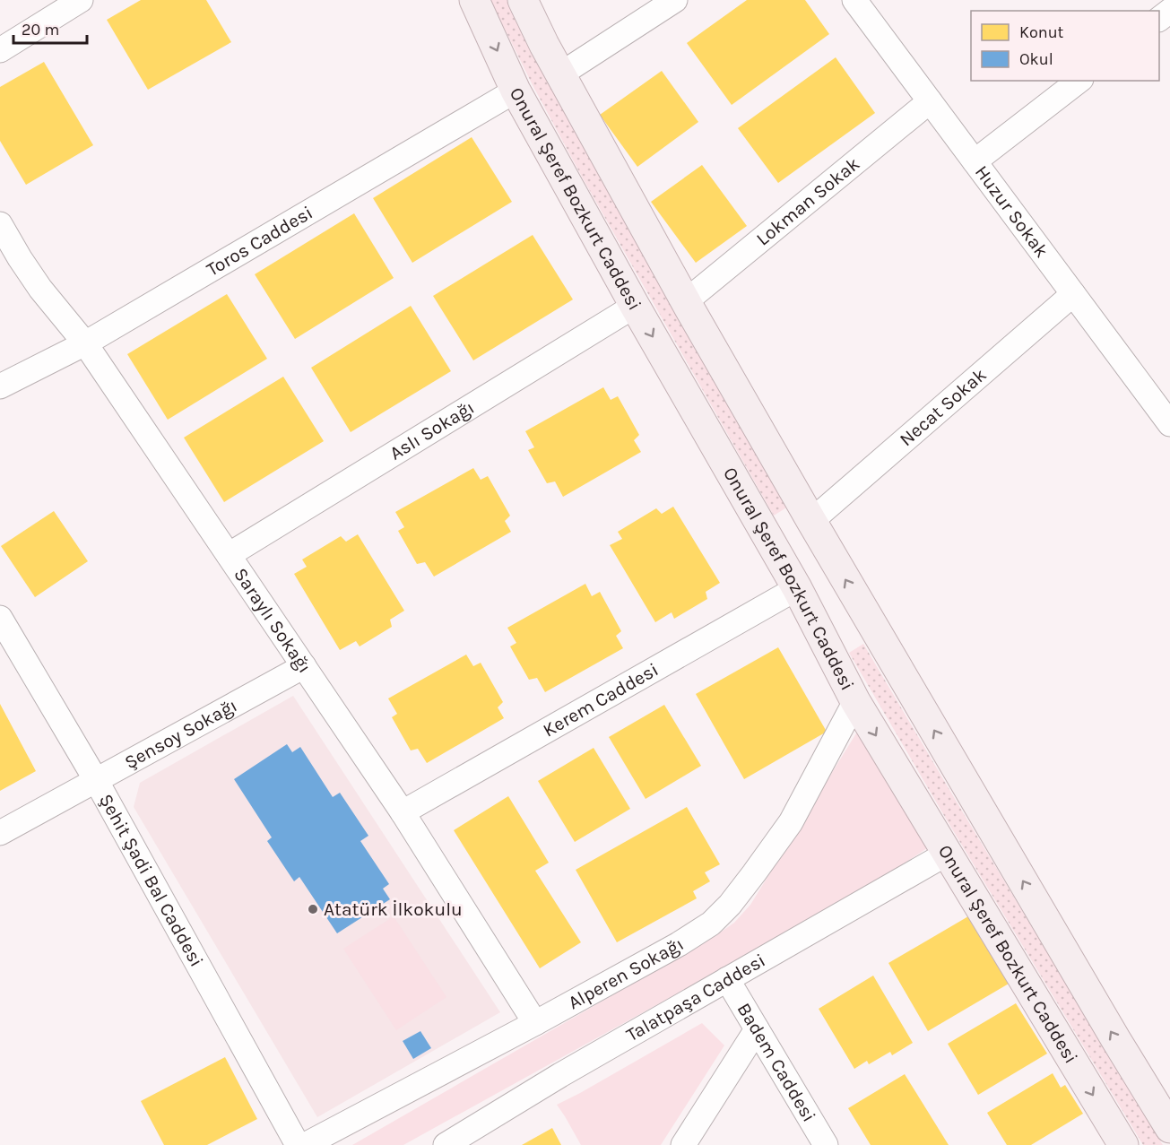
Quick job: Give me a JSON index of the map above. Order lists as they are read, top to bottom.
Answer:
{
  "streets": {
    "main road": ["Onural Şeref Bozkurt Caddesi"],
    "street": [
      "Lokman Sokak",
      "Huzur Sokak",
      "Toros Caddesi",
      "Necat Sokak",
      "Aslı Sokağı",
      "Saraylı Sokağı",
      "Kerem Caddesi",
      "Şensoy Sokağı",
      "Şehit Şadi Bal Caddesi",
      "Alperen Sokağı",
      "Talatpaşa Caddesi",
      "Badem Caddesi"
    ]
  },
  "crossings": [
    ["Onural Şeref Bozkurt Caddesi", "Toros Caddesi"],
    ["Onural Şeref Bozkurt Caddesi", "Aslı Sokağı"],
    ["Onural Şeref Bozkurt Caddesi", "Kerem Caddesi"],
    ["Onural Şeref Bozkurt Caddesi", "Alperen Sokağı"],
    ["Onural Şeref Bozkurt Caddesi", "Talatpaşa Caddesi"],
    ["Lokman Sokak", "Huzur Sokak"],
    ["Huzur Sokak", "Necat Sokak"],
    ["Toros Caddesi", "Saraylı Sokağı"],
    ["Aslı Sokağı", "Saraylı Sokağı"],
    ["Saraylı Sokağı", "Kerem Caddesi"],
    ["Saraylı Sokağı", "Şensoy Sokağı"],
    ["Saraylı Sokağı", "Alperen Sokağı"],
    ["Şensoy Sokağı", "Şehit Şadi Bal Caddesi"],
    ["Talatpaşa Caddesi", "Badem Caddesi"]
  ],
  "places": ["Atatürk İlkokulu"],
  "legend": ["Konut", "Okul"],
  "scale_bar": "20 m"
}
